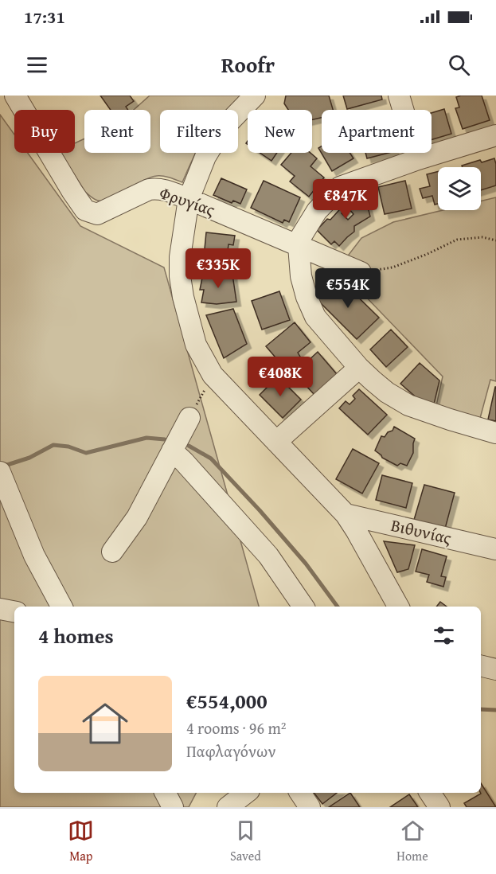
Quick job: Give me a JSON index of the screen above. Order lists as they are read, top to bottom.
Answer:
{
  "streets": {
    "street": ["Φρυγίας", "Βιθυνίας"]
  },
  "page": {
    "status": "17:31",
    "header": "Roofr",
    "chip": [
      "Buy",
      "Rent",
      "Filters",
      "New",
      "Apartment"
    ],
    "price": [
      "€847K",
      "€335K",
      "€554K",
      "€408K"
    ],
    "heading": "4 homes",
    "list": [
      {
        "name": "€554,000",
        "note": "4 rooms · 96 m² · Παφλαγόνων"
      }
    ],
    "tabs": ["Map", "Saved", "Home"]
  }
}
